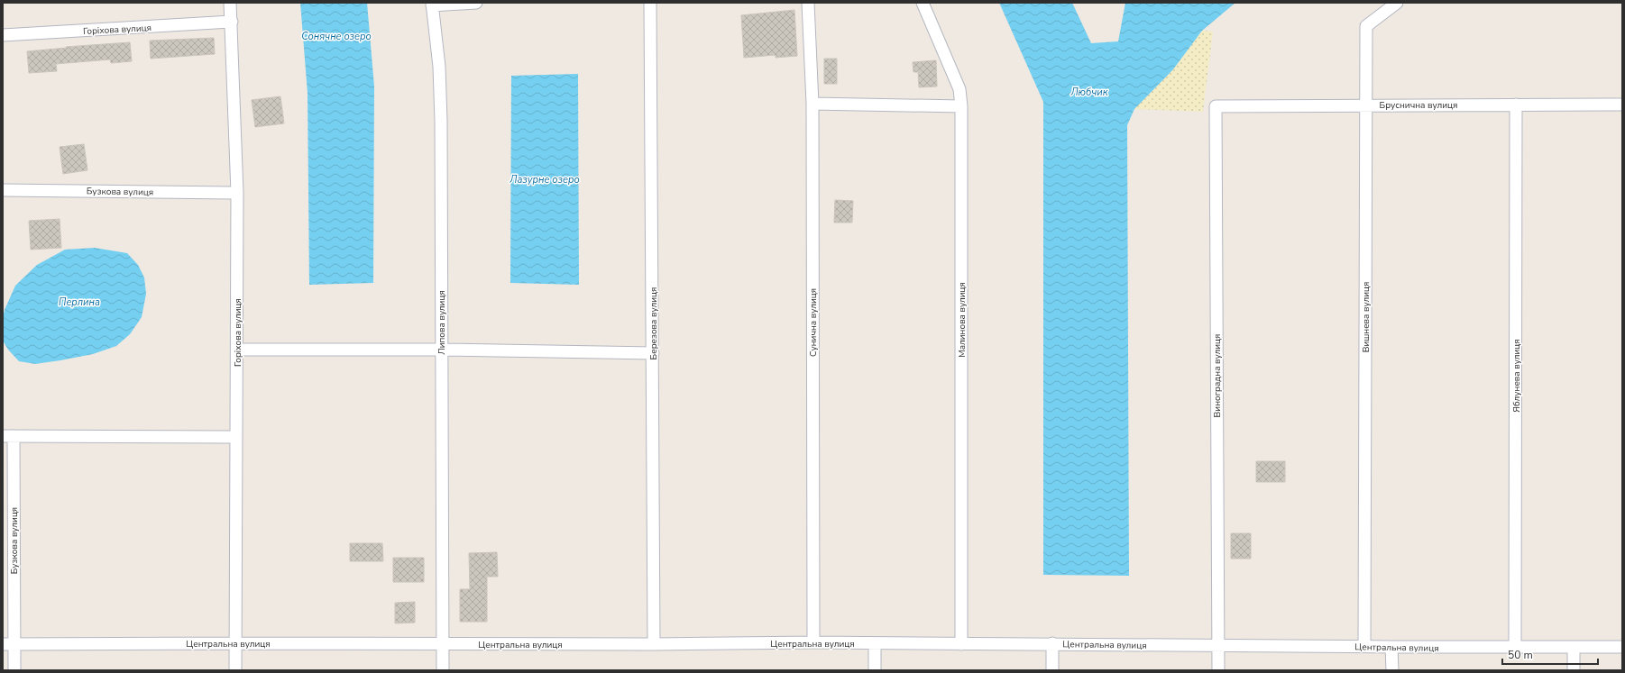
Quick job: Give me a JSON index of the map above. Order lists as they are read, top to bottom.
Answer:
{
  "streets": {
    "street": [
      "Горіхова вулиця",
      "Бруснична вулиця",
      "Бузкова вулиця",
      "Вишнева вулиця",
      "Малинова вулиця",
      "Липова вулиця",
      "Сунична вулиця",
      "Березова вулиця",
      "Виноградна вулиця",
      "Яблунева вулиця",
      "Центральна вулиця"
    ]
  },
  "crossings": [
    ["Горіхова вулиця", "Бузкова вулиця"],
    ["Горіхова вулиця", "Центральна вулиця"],
    ["Бруснична вулиця", "Вишнева вулиця"],
    ["Бруснична вулиця", "Виноградна вулиця"],
    ["Бруснична вулиця", "Яблунева вулиця"],
    ["Бузкова вулиця", "Центральна вулиця"],
    ["Вишнева вулиця", "Центральна вулиця"],
    ["Малинова вулиця", "Центральна вулиця"],
    ["Липова вулиця", "Центральна вулиця"],
    ["Сунична вулиця", "Центральна вулиця"],
    ["Березова вулиця", "Центральна вулиця"],
    ["Виноградна вулиця", "Центральна вулиця"],
    ["Яблунева вулиця", "Центральна вулиця"]
  ],
  "water": [
    "Сонячне озеро",
    "Любчик",
    "Лазурне озеро",
    "Перлина"
  ],
  "scale_bar": "50 m"
}
